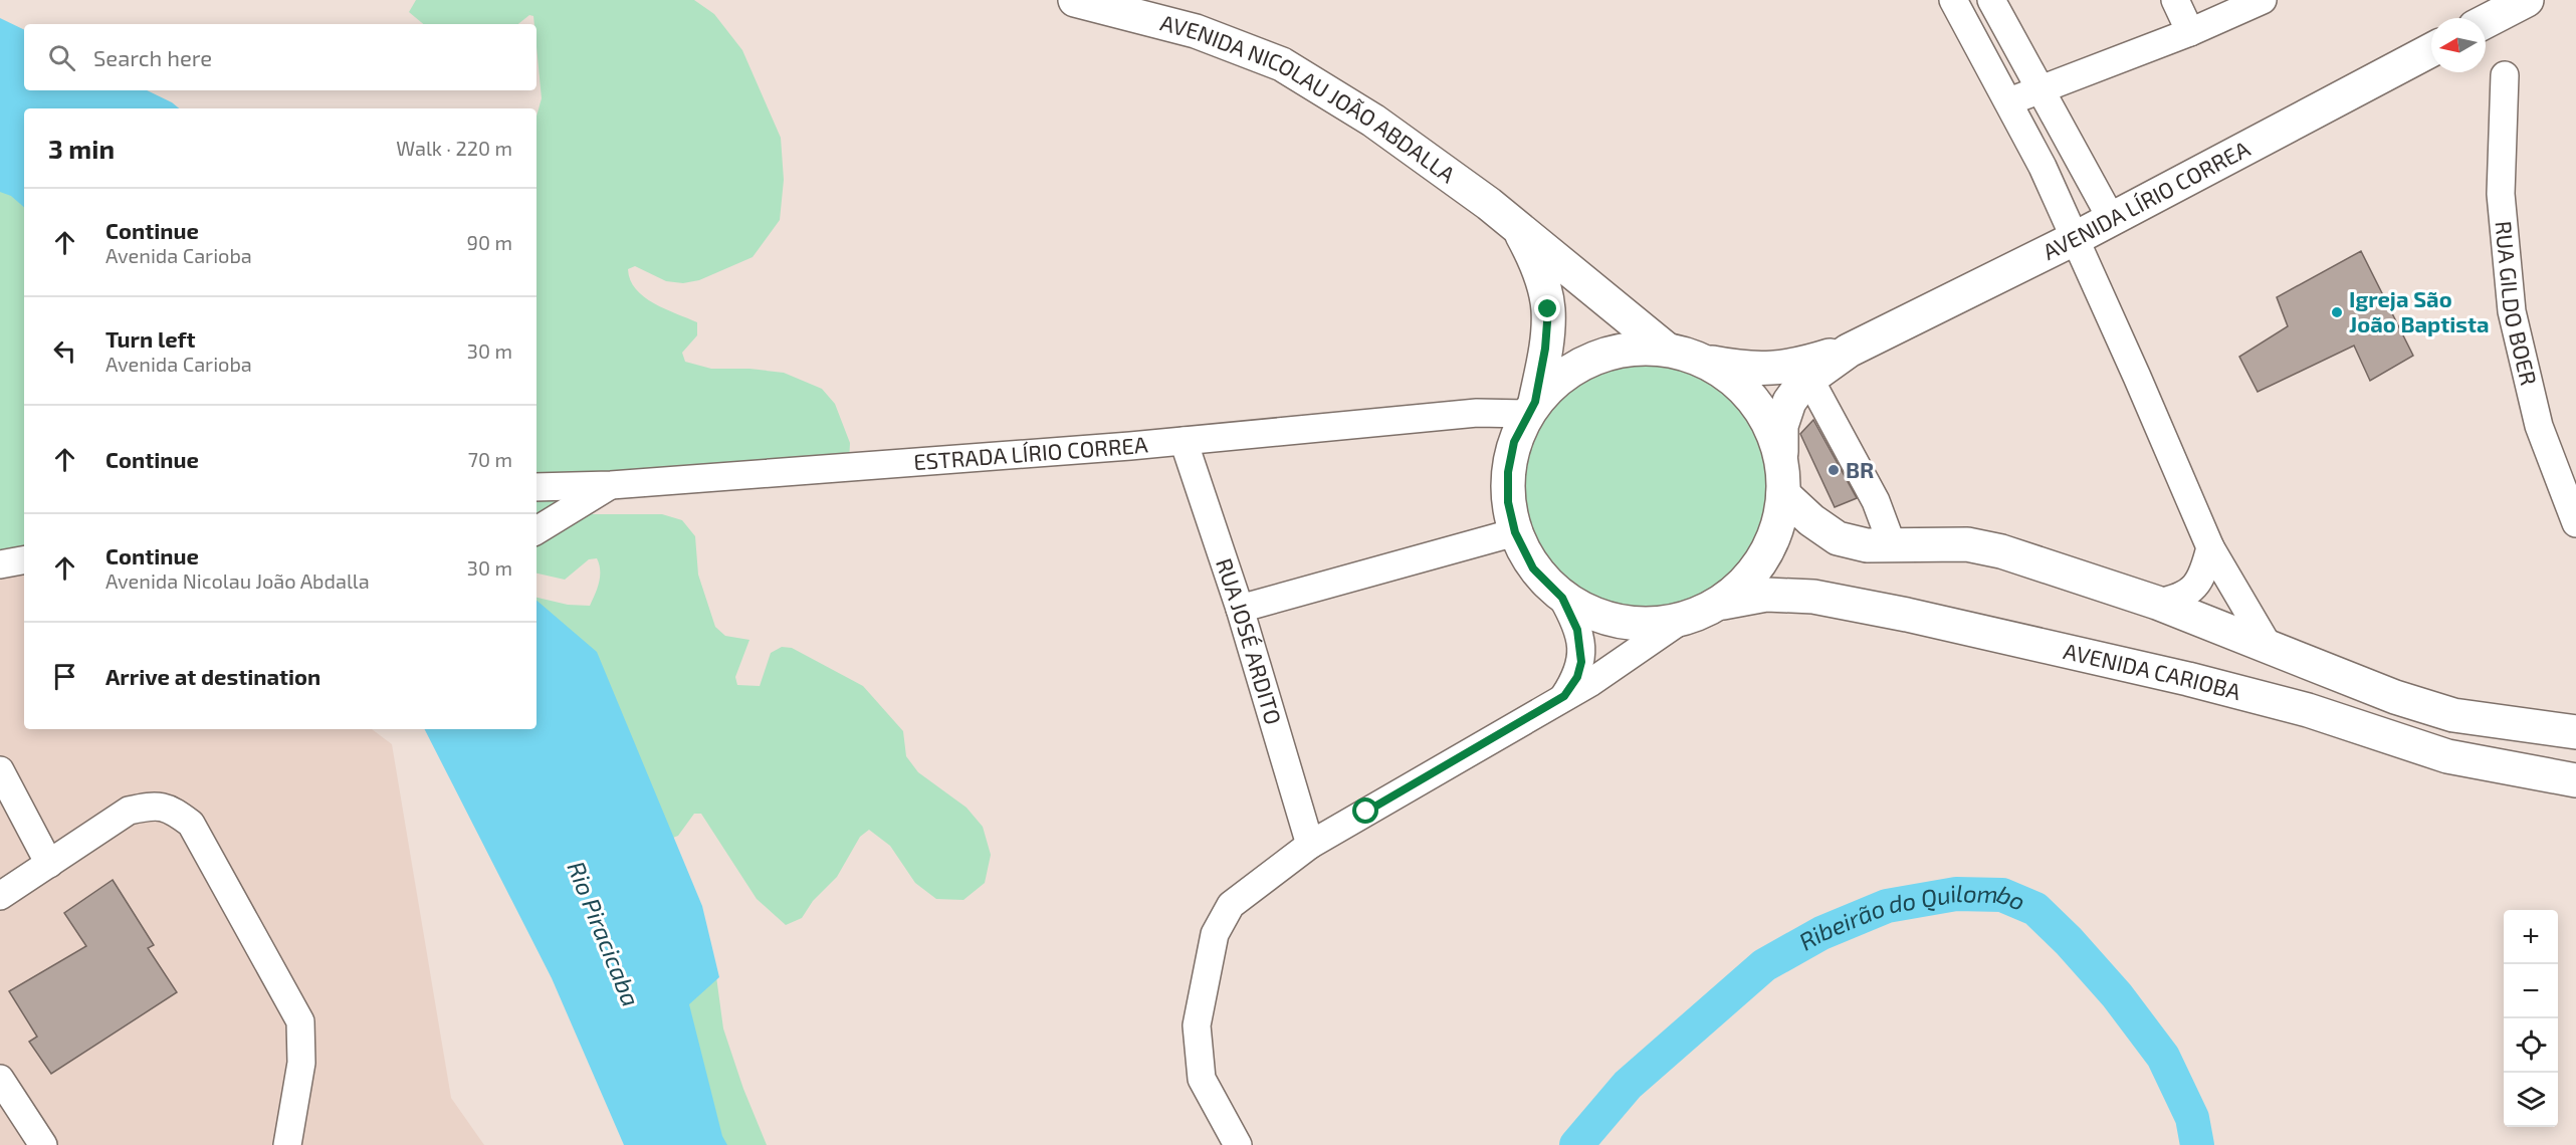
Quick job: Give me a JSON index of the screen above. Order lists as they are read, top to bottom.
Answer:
{
  "streets": {
    "main road": ["AVENIDA NICOLAU JOÃO ABDALLA", "AVENIDA LÍRIO CORREA", "AVENIDA CARIOBA"],
    "street": ["RUA GILDO BOER", "ESTRADA LÍRIO CORREA", "RUA JOSÉ ARDITO"]
  },
  "crossings": [
    ["AVENIDA NICOLAU JOÃO ABDALLA", "ESTRADA LÍRIO CORREA"],
    ["ESTRADA LÍRIO CORREA", "RUA JOSÉ ARDITO"]
  ],
  "water": ["Ribeirão do Quilombo", "Rio Piracicaba"],
  "places": ["Igreja São João Baptista", "BR"],
  "north": "left",
  "page": {
    "search": "Search here",
    "heading": ["3 min", "Walk · 220 m"],
    "list": [
      ["Continue", "Avenida Carioba", "90 m"],
      ["Turn left", "Avenida Carioba", "30 m"],
      ["Continue", "70 m"],
      ["Continue", "Avenida Nicolau João Abdalla", "30 m"],
      "Arrive at destination"
    ],
    "map_buttons": ["+", "−"]
  }
}
